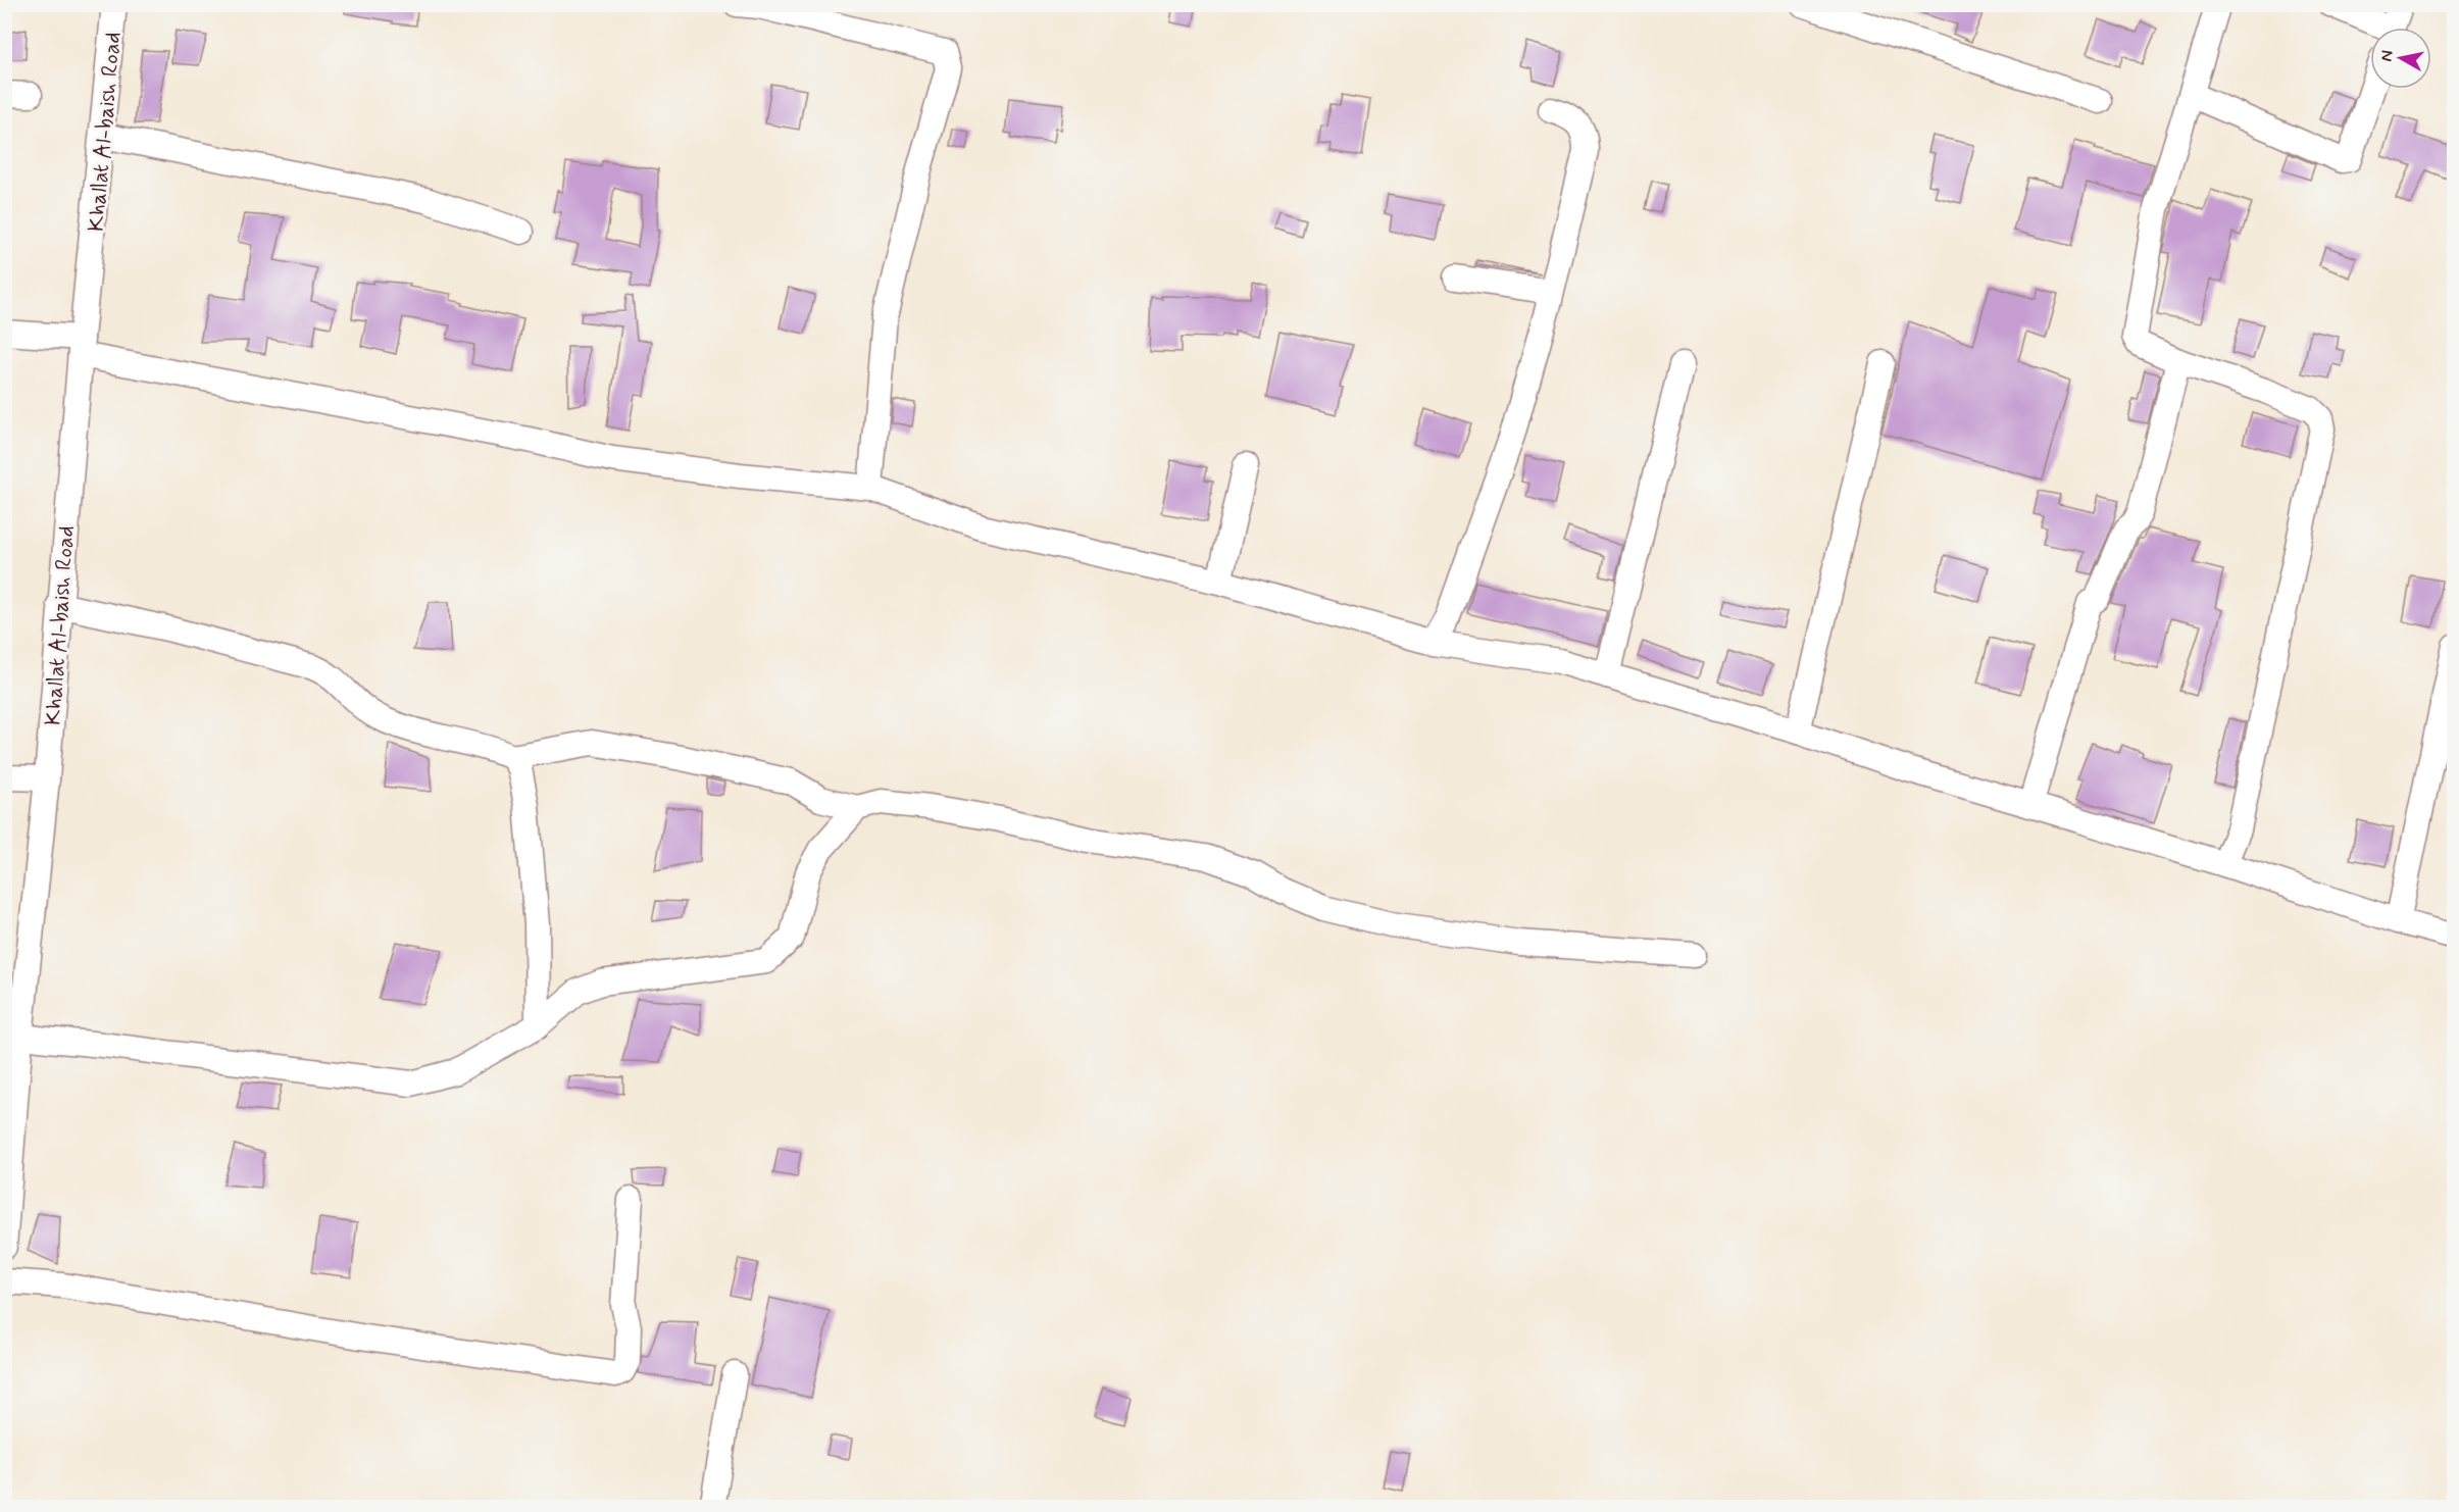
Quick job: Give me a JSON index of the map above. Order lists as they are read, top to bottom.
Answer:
{
  "streets": {
    "street": ["Khallat Al-baish Road"]
  },
  "north": "left"
}
